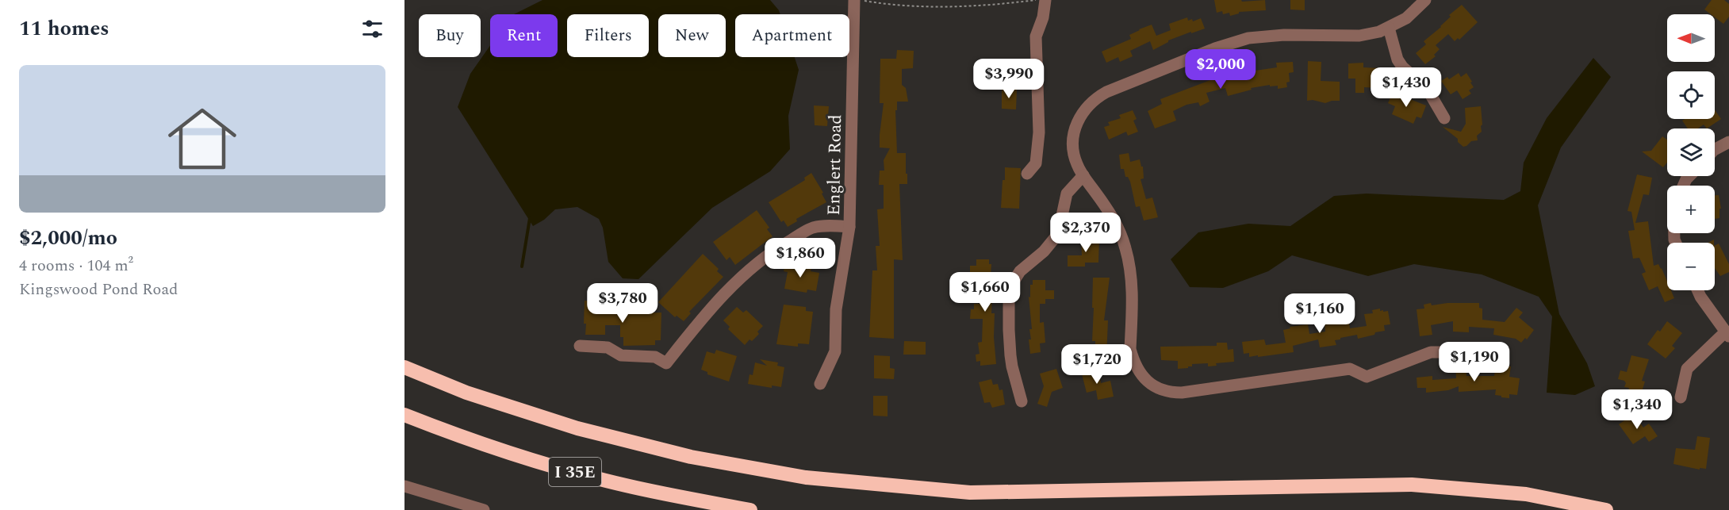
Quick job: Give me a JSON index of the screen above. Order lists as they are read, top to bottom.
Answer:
{
  "streets": {
    "highway": ["I 35E"],
    "street": ["Englert Road"]
  },
  "north": "left",
  "page": {
    "heading": "11 homes",
    "map_buttons": ["+", "−"],
    "chip": [
      "Buy",
      "Rent",
      "Filters",
      "New",
      "Apartment"
    ],
    "price": [
      "$2,000",
      "$3,990",
      "$1,430",
      "$2,370",
      "$1,860",
      "$1,660",
      "$3,780",
      "$1,160",
      "$1,190",
      "$1,720",
      "$1,340"
    ],
    "list": [
      {
        "name": "$2,000/mo",
        "note": "4 rooms · 104 m² · Kingswood Pond Road"
      }
    ]
  }
}
